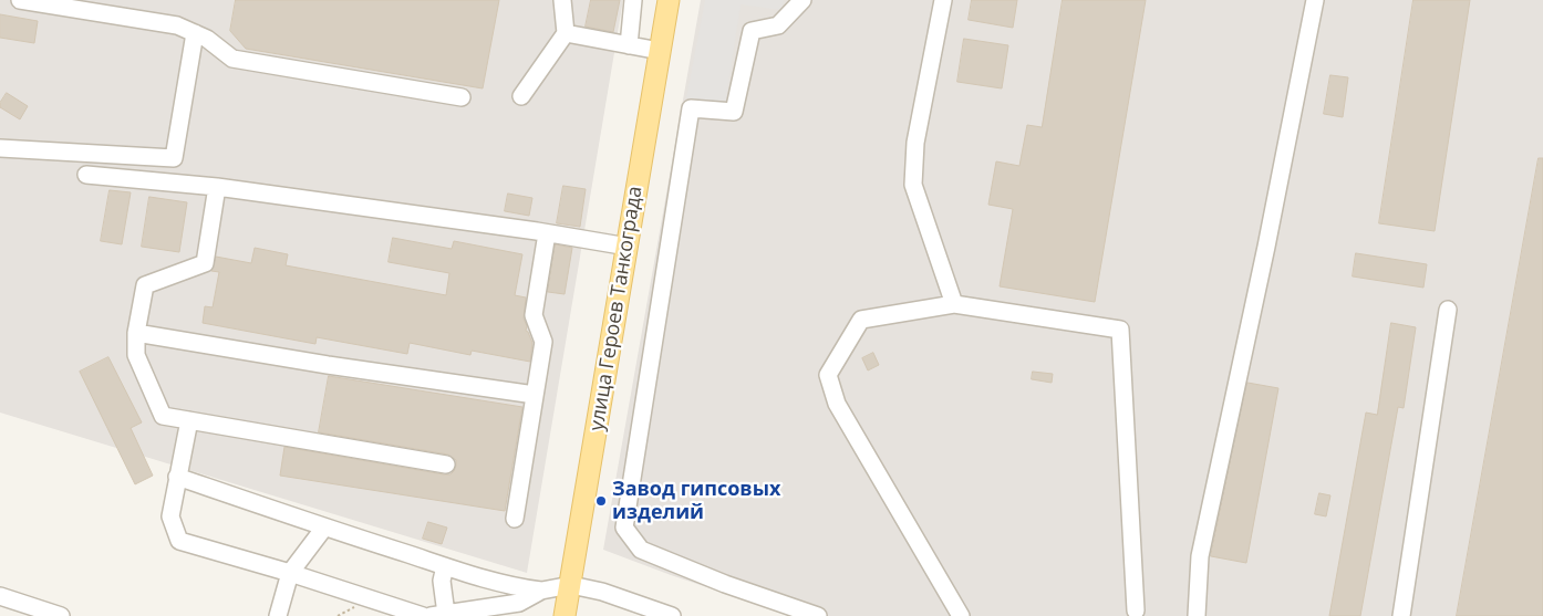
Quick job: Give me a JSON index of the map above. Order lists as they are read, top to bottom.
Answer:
{
  "streets": {
    "main road": ["улица Героев Танкограда"]
  },
  "places": ["Завод гипсовых изделий"]
}
